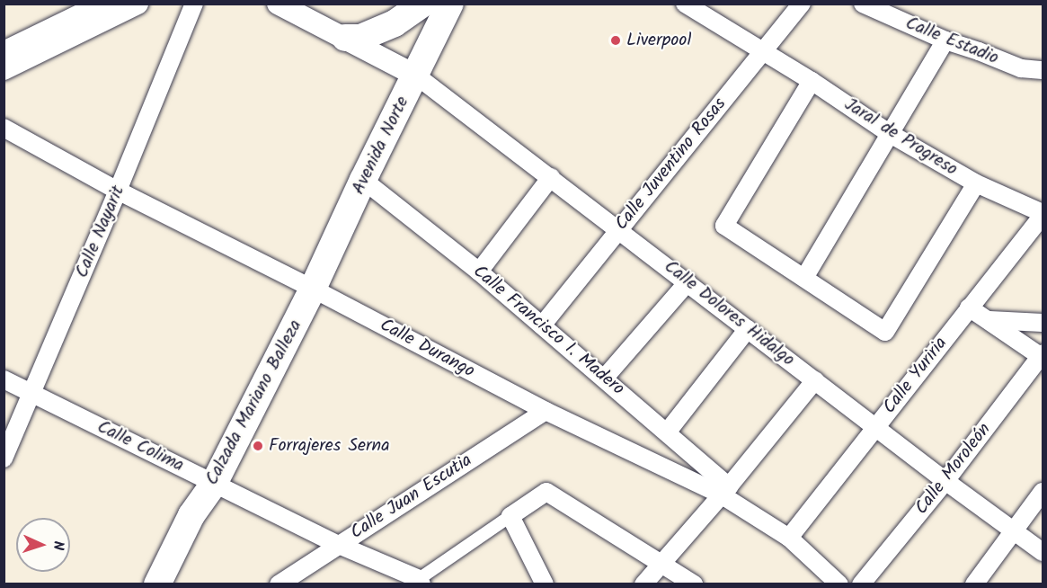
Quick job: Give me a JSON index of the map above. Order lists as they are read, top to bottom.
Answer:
{
  "streets": {
    "main road": ["Avenida Norte", "Calzada Mariano Balleza"],
    "street": [
      "Calle Estadio",
      "Jaral de Progreso",
      "Calle Juventino Rosas",
      "Calle Nayarit",
      "Calle Dolores Hidalgo",
      "Calle Francisco I. Madero",
      "Calle Durango",
      "Calle Yuriria",
      "Calle Colima",
      "Calle Moroleón",
      "Calle Juan Escutia"
    ]
  },
  "crossings": [
    ["Jaral de Progreso", "Calle Juventino Rosas"],
    ["Jaral de Progreso", "Calle Yuriria"],
    ["Avenida Norte", "Calle Dolores Hidalgo"],
    ["Avenida Norte", "Calle Francisco I. Madero"],
    ["Avenida Norte", "Calle Durango"],
    ["Avenida Norte", "Calzada Mariano Balleza"],
    ["Calle Juventino Rosas", "Calle Dolores Hidalgo"],
    ["Calle Juventino Rosas", "Calle Francisco I. Madero"],
    ["Calle Nayarit", "Calle Durango"],
    ["Calle Nayarit", "Calle Colima"],
    ["Calle Dolores Hidalgo", "Calle Yuriria"],
    ["Calle Dolores Hidalgo", "Calle Moroleón"],
    ["Calle Francisco I. Madero", "Calle Durango"],
    ["Calle Durango", "Calle Yuriria"],
    ["Calle Durango", "Calzada Mariano Balleza"],
    ["Calle Durango", "Calle Juan Escutia"],
    ["Calzada Mariano Balleza", "Calle Colima"],
    ["Calle Colima", "Calle Juan Escutia"]
  ],
  "places": ["Liverpool", "Forrajeres Serna"],
  "north": "right"
}
